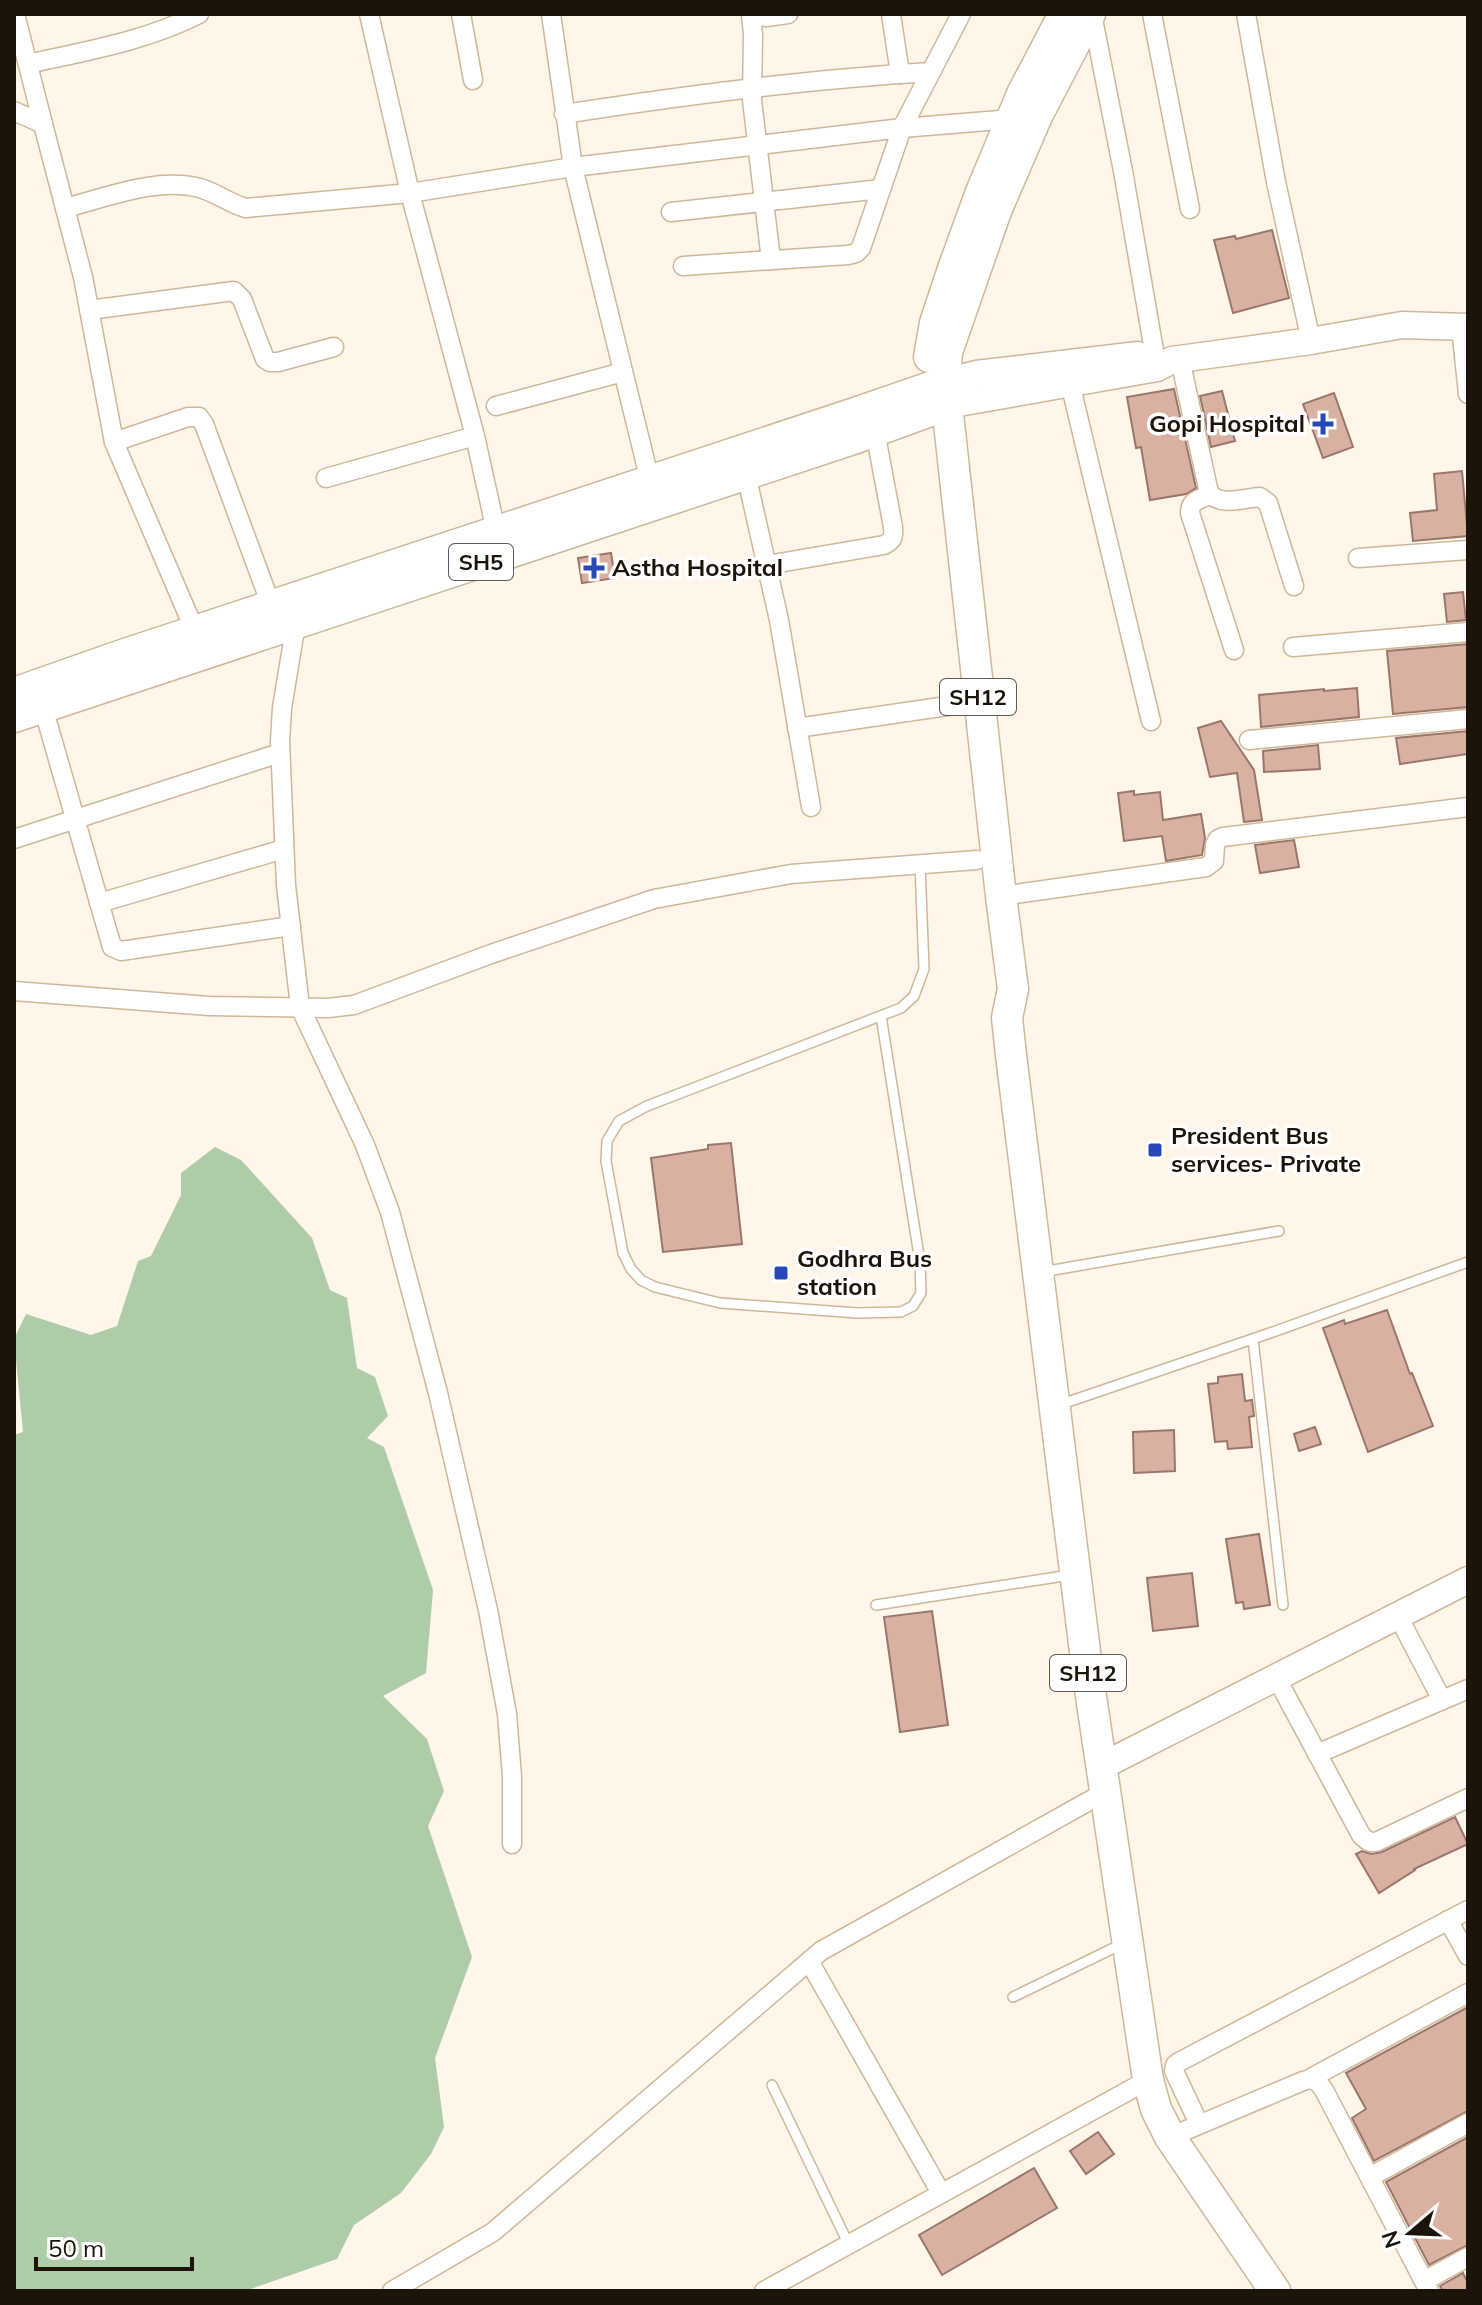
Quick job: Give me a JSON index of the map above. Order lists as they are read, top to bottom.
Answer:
{
  "streets": {
    "main road": ["SH5", "SH12"]
  },
  "crossings": [
    ["SH5", "SH12"]
  ],
  "places": {
    "health": ["Gopi Hospital", "Astha Hospital"],
    "transit": ["President Bus services- Private", "Godhra Bus station"]
  },
  "scale_bar": "50 m",
  "north": "left"
}
